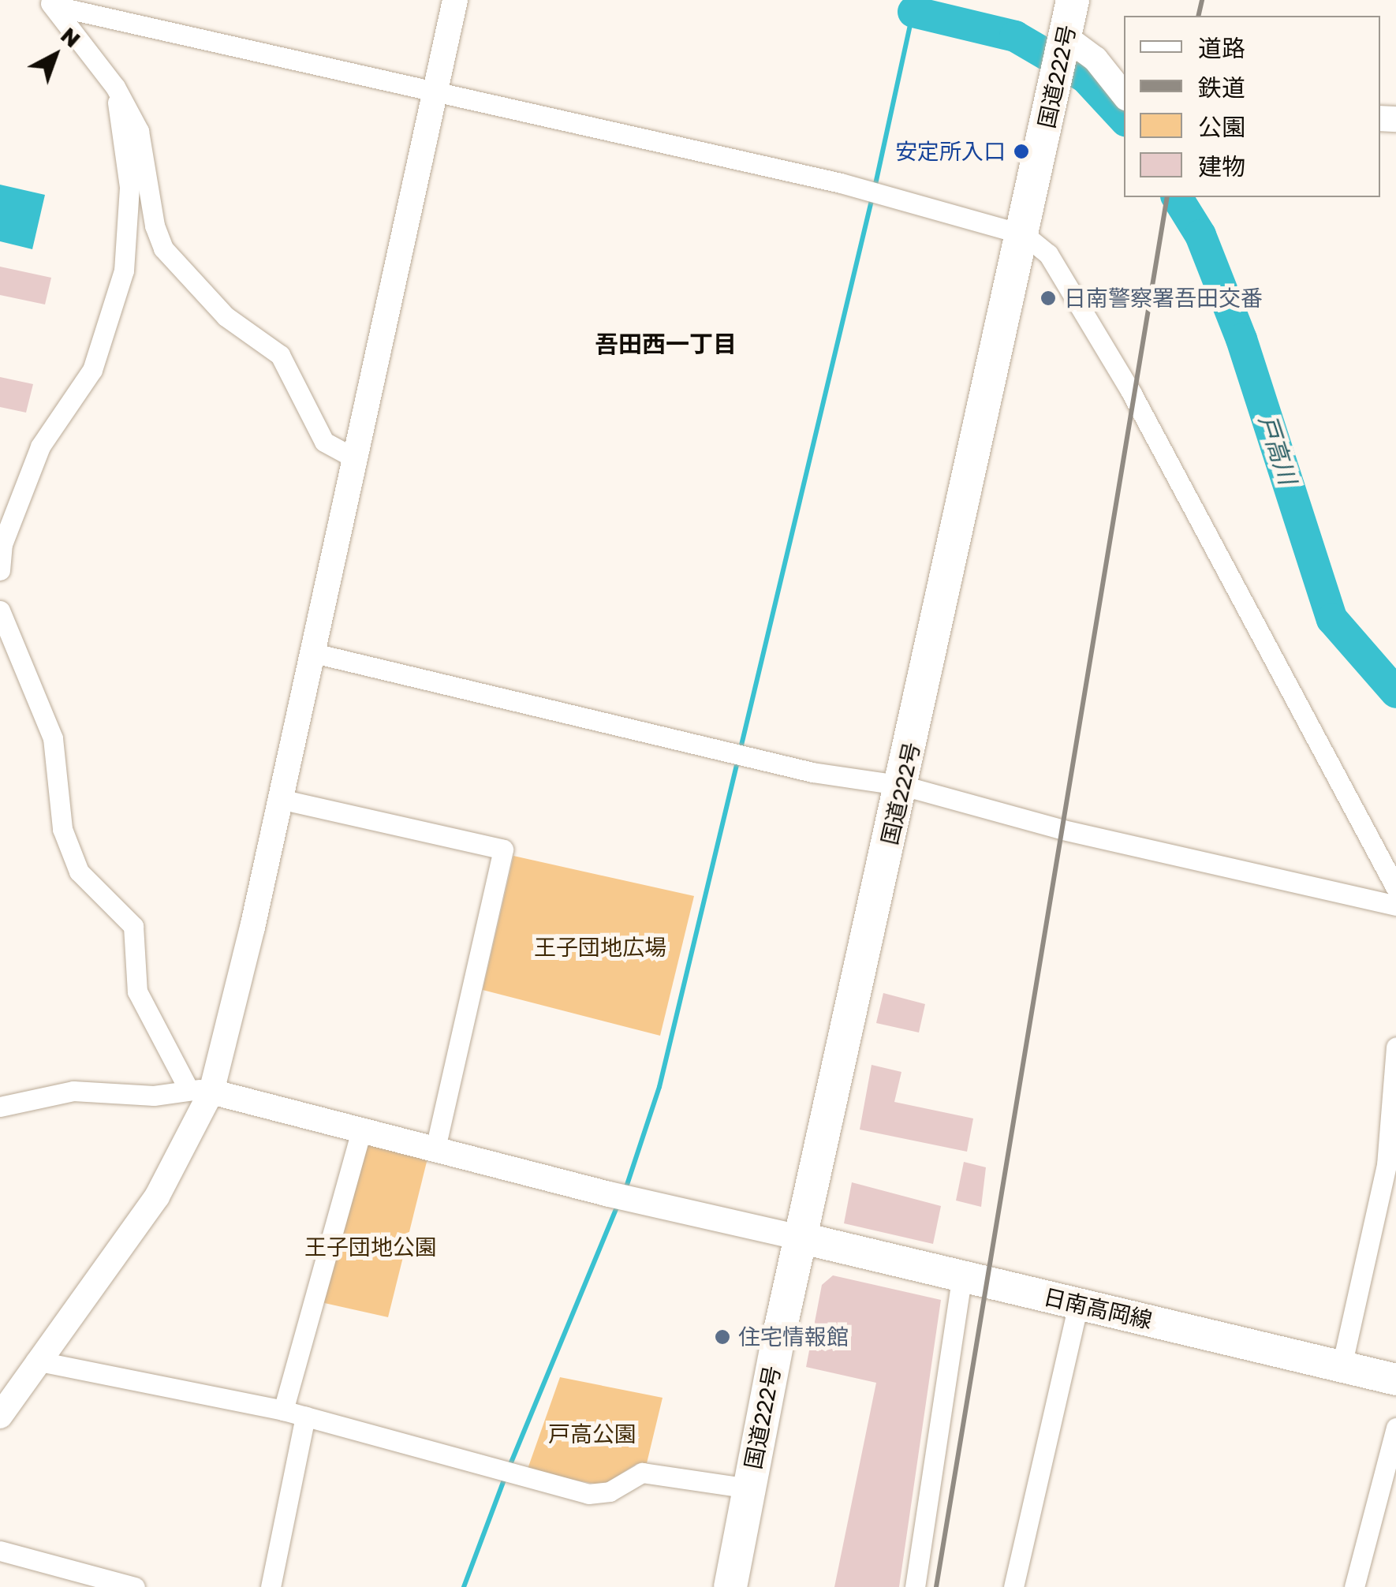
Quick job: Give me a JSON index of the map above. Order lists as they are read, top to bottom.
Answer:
{
  "streets": {
    "highway": ["国道222号"],
    "main road": ["日南高岡線"]
  },
  "crossings": [
    ["国道222号", "日南高岡線"]
  ],
  "districts": ["吾田西一丁目"],
  "water": ["戸高川"],
  "parks": ["王子団地広場", "王子団地公園", "戸高公園"],
  "places": ["安定所入口", "日南警察署吾田交番", "住宅情報館"],
  "legend": [
    "道路",
    "鉄道",
    "公園",
    "建物"
  ],
  "north": "top right"
}
